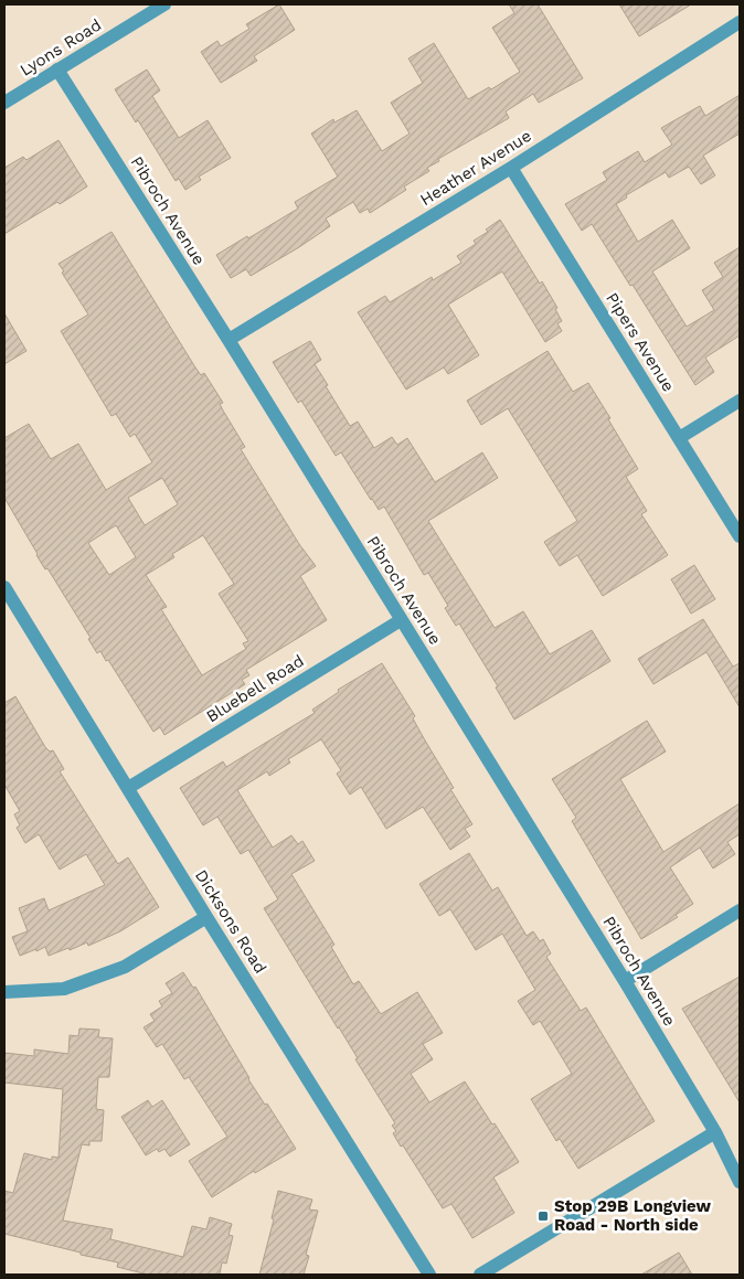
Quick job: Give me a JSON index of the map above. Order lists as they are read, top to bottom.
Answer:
{
  "streets": {
    "street": [
      "Lyons Road",
      "Heather Avenue",
      "Pibroch Avenue",
      "Pipers Avenue",
      "Bluebell Road",
      "Dicksons Road"
    ]
  },
  "crossings": [
    ["Lyons Road", "Pibroch Avenue"],
    ["Heather Avenue", "Pibroch Avenue"],
    ["Heather Avenue", "Pipers Avenue"],
    ["Pibroch Avenue", "Bluebell Road"],
    ["Bluebell Road", "Dicksons Road"]
  ],
  "places": {
    "transit": ["Stop 29B Longview Road - North side"]
  }
}
